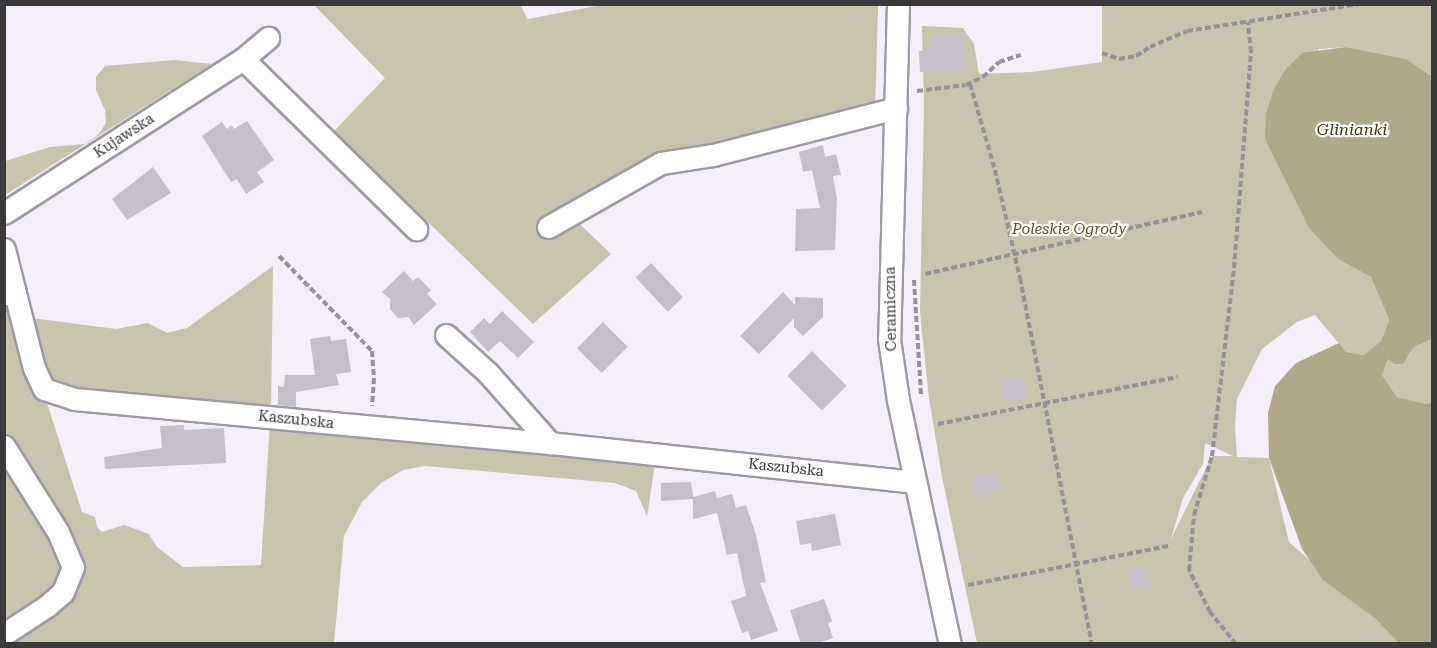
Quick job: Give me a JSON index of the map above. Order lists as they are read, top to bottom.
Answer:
{
  "streets": {
    "street": ["Kujawska", "Ceramiczna", "Kaszubska"]
  },
  "crossings": [
    ["Ceramiczna", "Kaszubska"]
  ],
  "water": ["Glinianki"],
  "parks": ["Poleskie Ogrody"]
}
